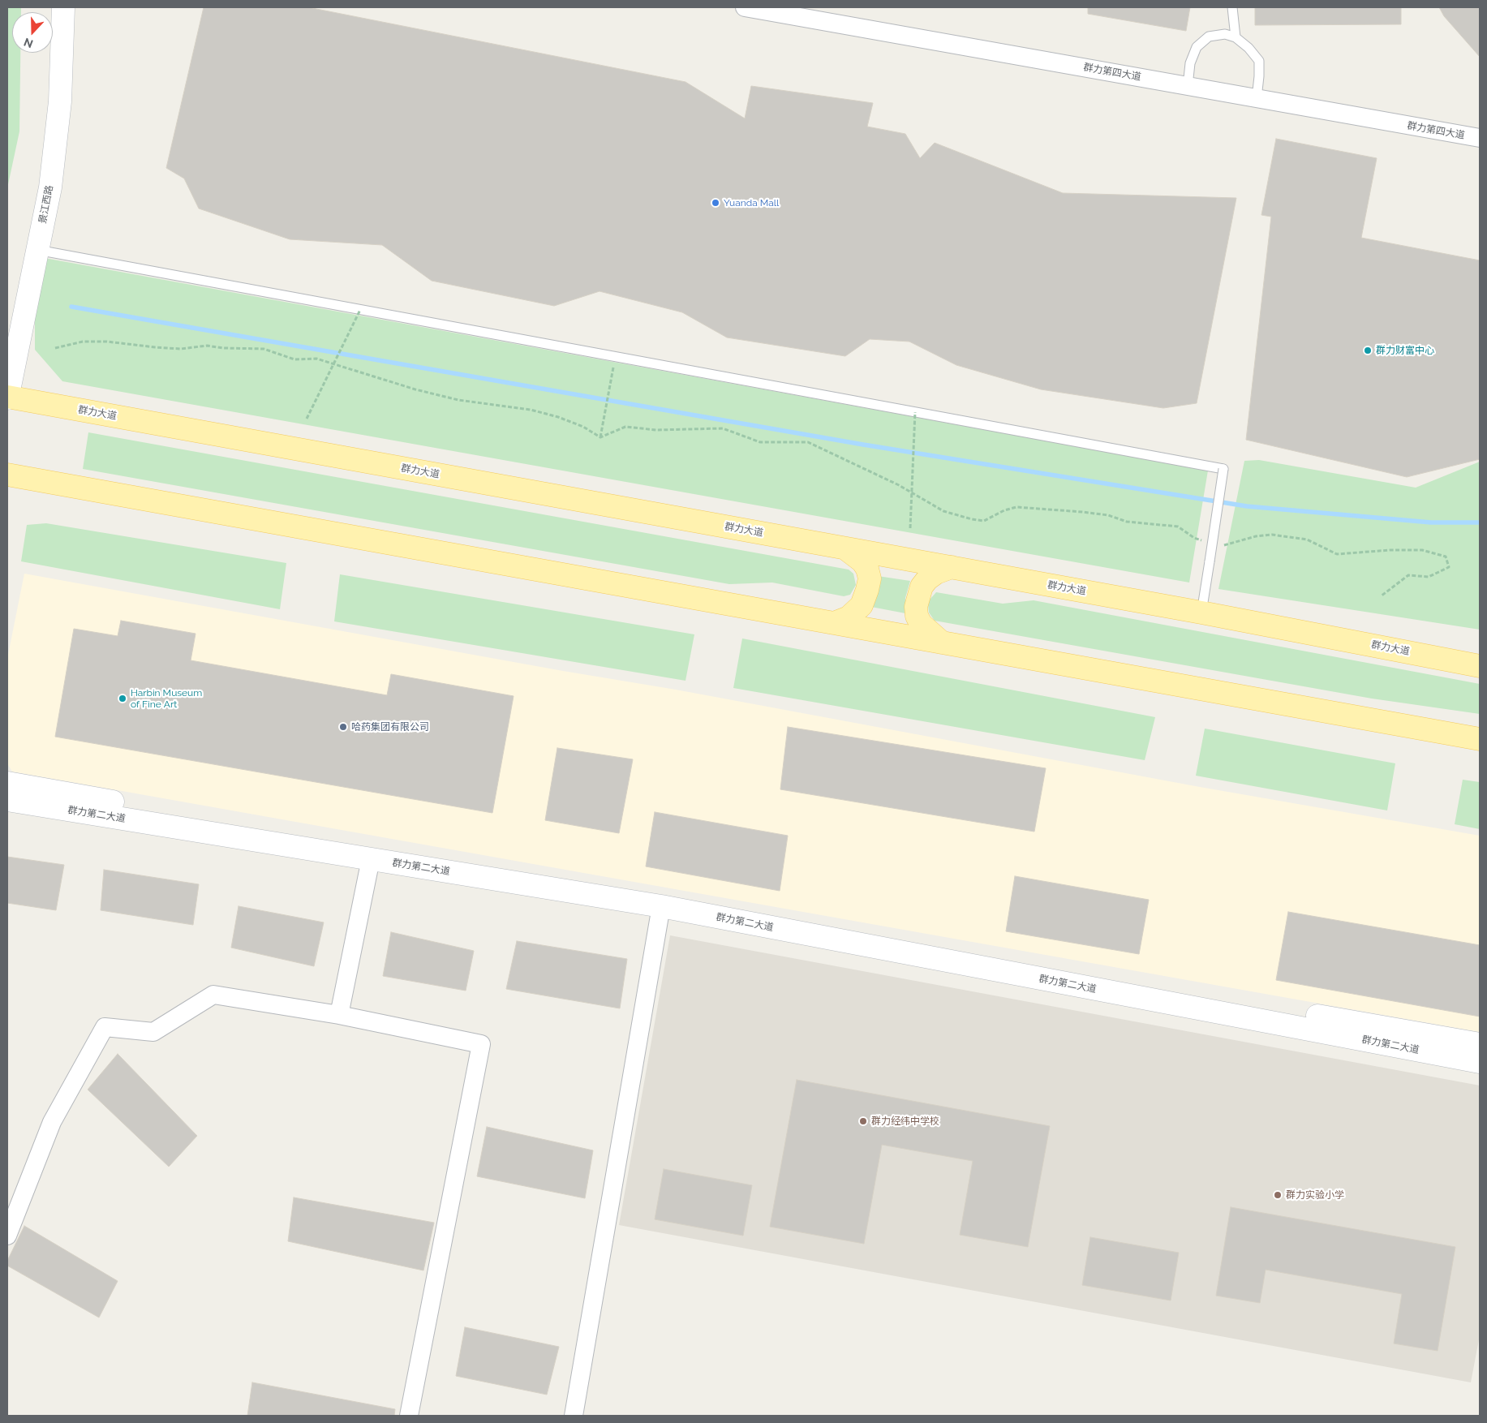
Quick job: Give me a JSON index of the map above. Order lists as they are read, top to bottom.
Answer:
{
  "streets": {
    "main road": ["景江西路", "群力大道", "群力第二大道"],
    "street": ["群力第四大道"]
  },
  "crossings": [
    ["景江西路", "群力大道"]
  ],
  "places": [
    "Yuanda Mall",
    "群力财富中心",
    "Harbin Museum of Fine Art",
    "哈药集团有限公司",
    "群力经纬中学校",
    "群力实验小学"
  ],
  "north": "bottom"
}
